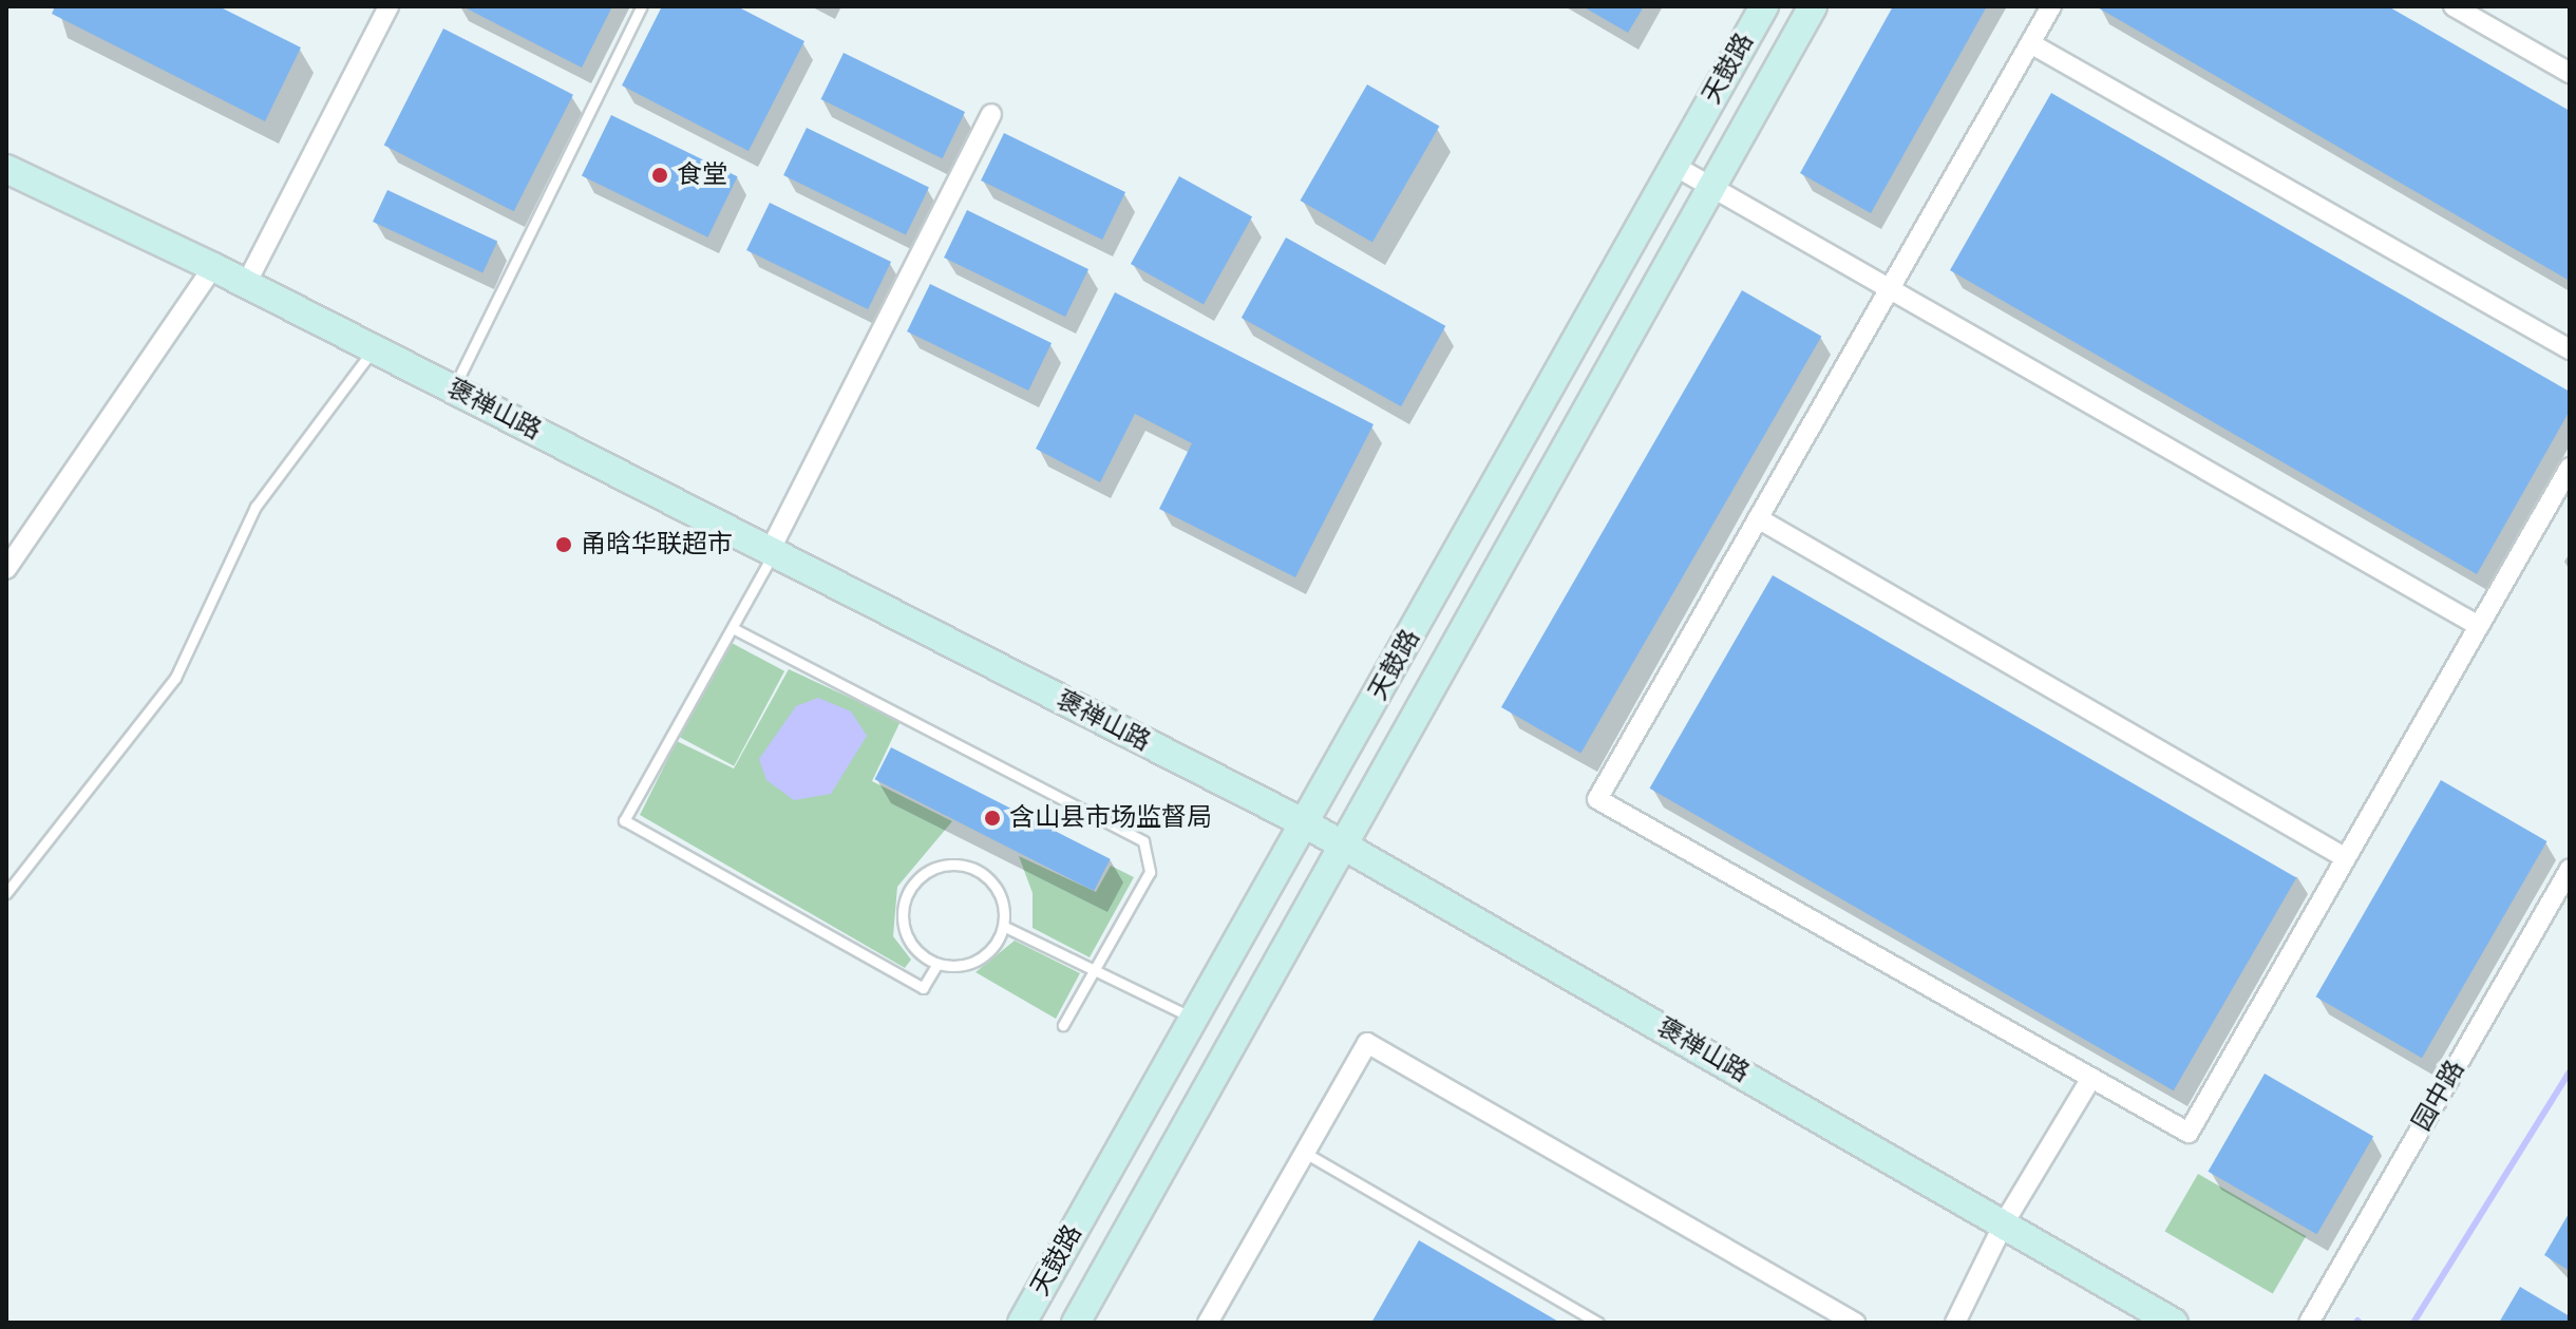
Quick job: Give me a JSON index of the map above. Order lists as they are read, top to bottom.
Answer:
{
  "streets": {
    "main road": ["天鼓路", "褒禅山路"],
    "street": ["园中路"]
  },
  "crossings": [
    ["天鼓路", "褒禅山路"]
  ],
  "places": ["食堂", "甬晗华联超市", "含山县市场监督局"]
}
